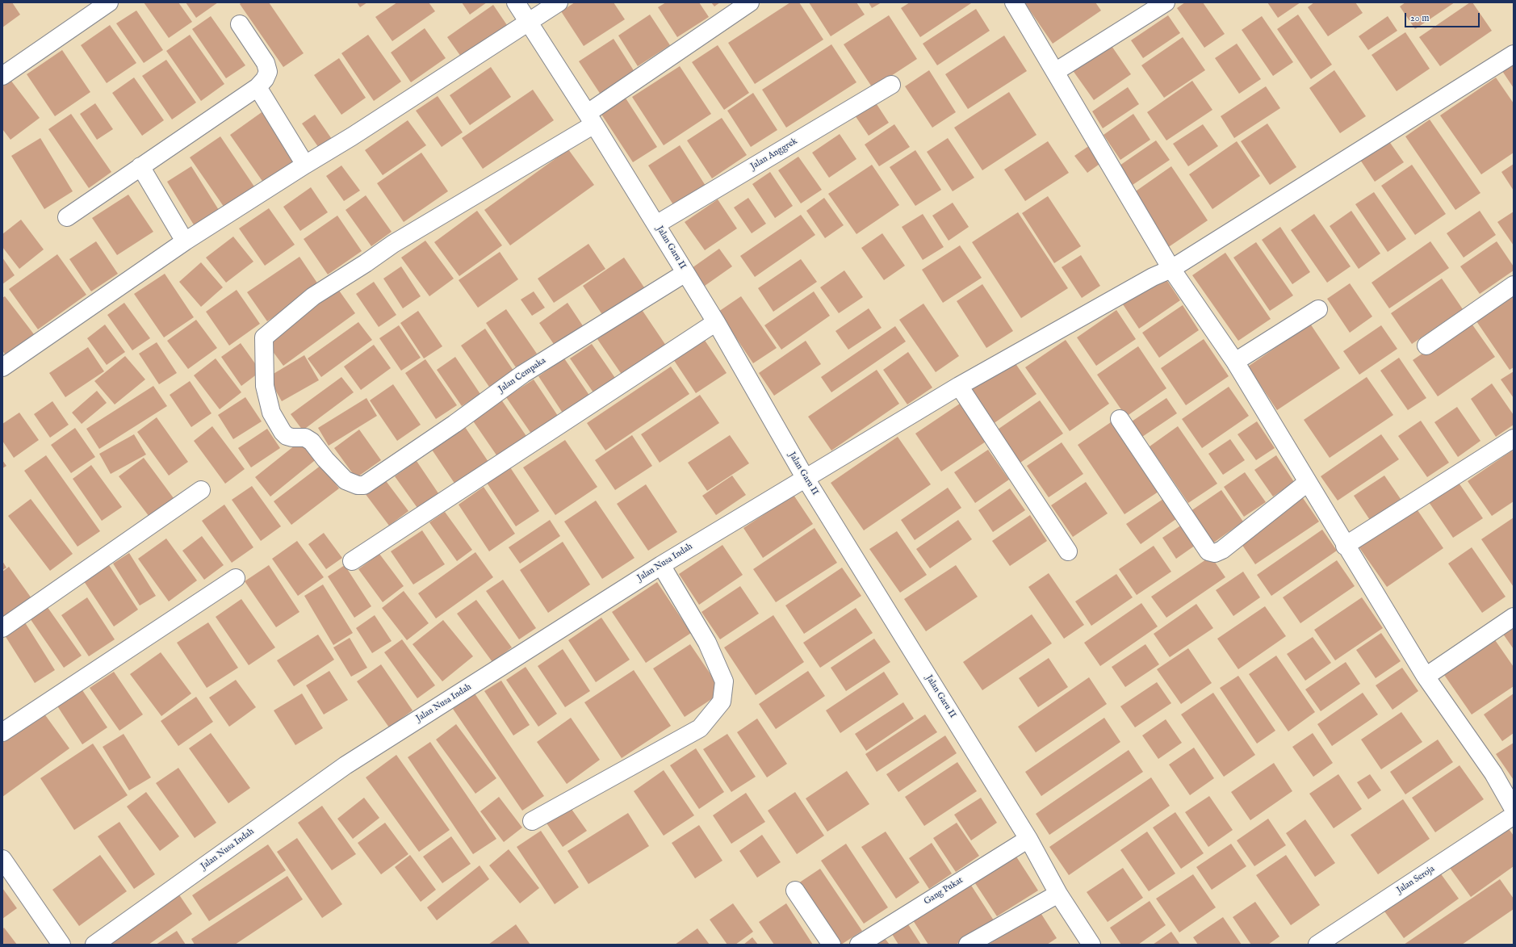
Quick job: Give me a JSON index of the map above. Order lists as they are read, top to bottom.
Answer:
{
  "streets": {
    "street": [
      "Jalan Anggrek",
      "Jalan Garu II",
      "Jalan Cempaka",
      "Jalan Nusa Indah",
      "Jalan Seroja",
      "Gang Pukat"
    ]
  },
  "crossings": [
    ["Jalan Anggrek", "Jalan Garu II"],
    ["Jalan Garu II", "Jalan Cempaka"],
    ["Jalan Garu II", "Jalan Nusa Indah"],
    ["Jalan Garu II", "Gang Pukat"]
  ],
  "scale_bar": "20 m"
}
